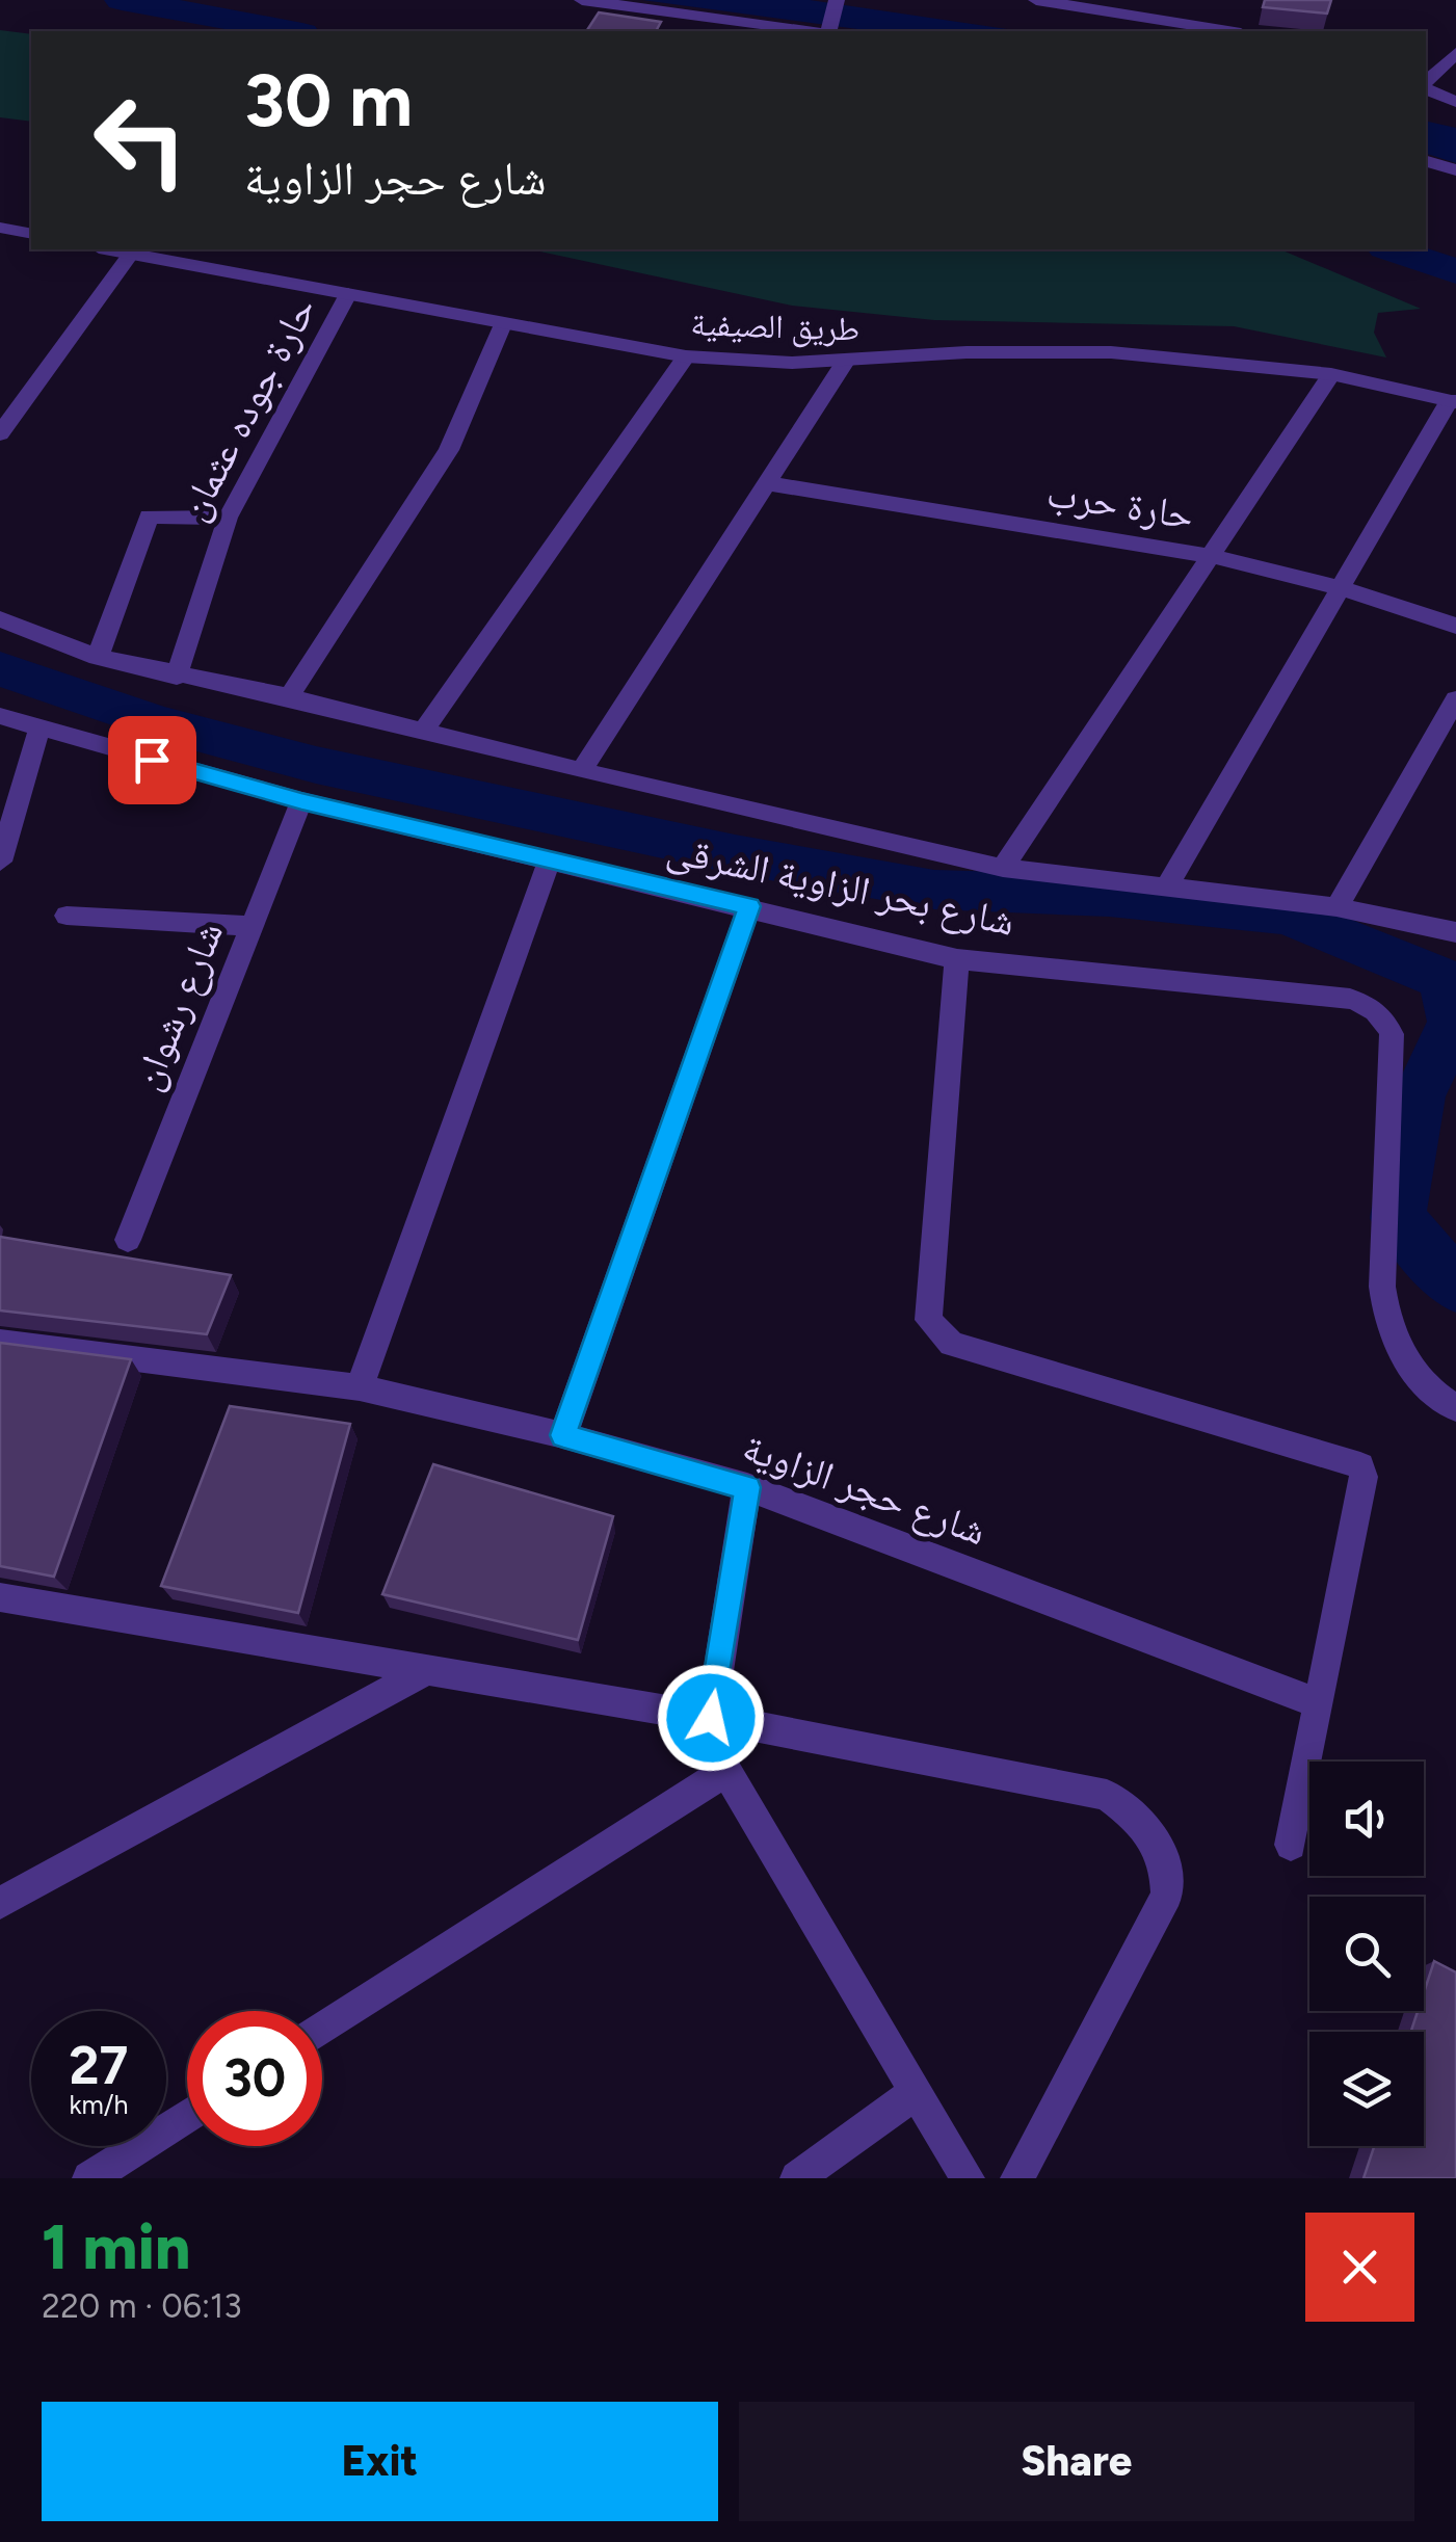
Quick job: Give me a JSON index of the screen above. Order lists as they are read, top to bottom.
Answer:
{
  "streets": {
    "street": [
      "طريق الصيفية",
      "حارة جوده عثمان",
      "حارة حرب",
      "شارع بحر الزاوية الشرقى",
      "شارع رشوان",
      "شارع حجر الزاوية"
    ]
  },
  "crossings": [
    ["طريق الصيفية", "حارة جوده عثمان"],
    ["حارة جوده عثمان", "شارع بحر الزاوية الشرقى"],
    ["شارع بحر الزاوية الشرقى", "شارع رشوان"]
  ],
  "page": {
    "turn": ["30 m", "شارع حجر الزاوية"],
    "speed": "27 km/h",
    "limit": "30",
    "heading": ["1 min", "220 m · 06:13"],
    "buttons": ["Exit", "Share"]
  }
}
